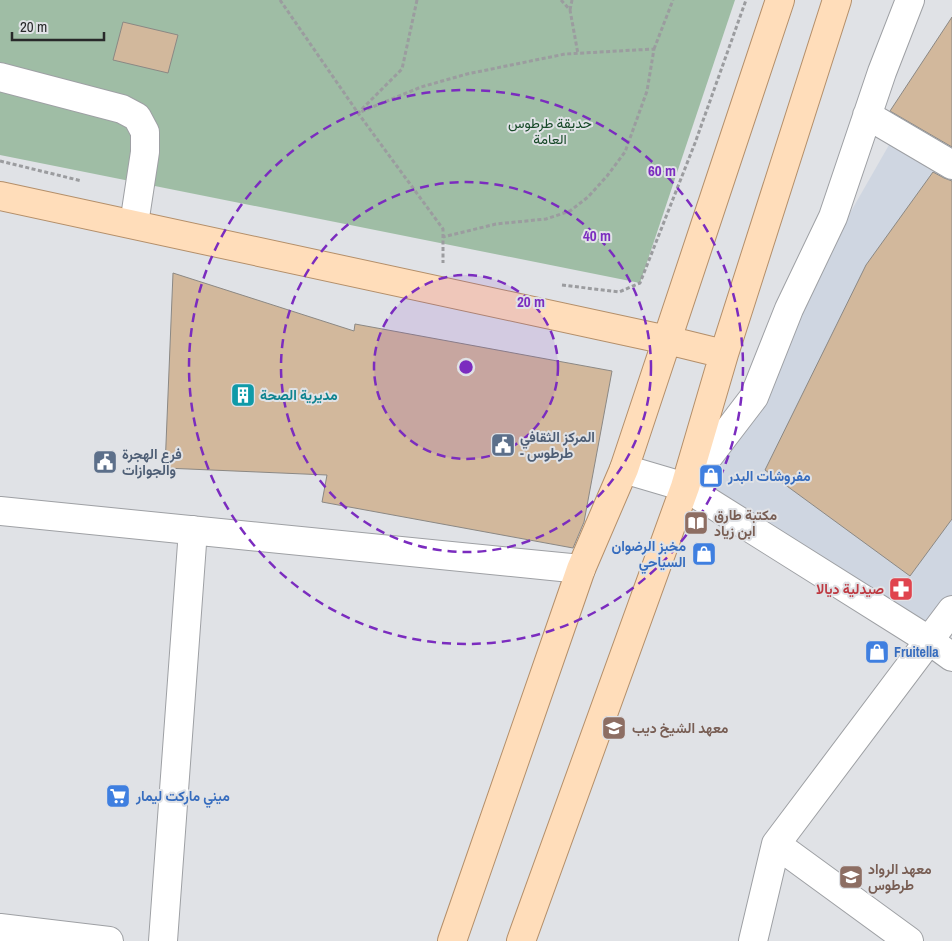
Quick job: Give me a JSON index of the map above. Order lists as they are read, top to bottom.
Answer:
{
  "parks": ["حديقة طرطوس العامة"],
  "places": {
    "building": ["مديرية الصحة"],
    "public building": ["المركز الثقافي - طرطوس", "فرع الهجرة والجوازات"],
    "shop": ["مفروشات البدر", "مخبز الرضوان السياحي", "Fruitella"],
    "library": ["مكتبة طارق ابن زياد"],
    "pharmacy": ["صيدلية ديالا"],
    "school or university": ["معهد الشيخ ديب", "معهد الرواد طرطوس"],
    "supermarket": ["ميني ماركت ليمار"]
  },
  "scale_bar": "20 m",
  "rings": ["60 m", "40 m", "20 m"]
}
